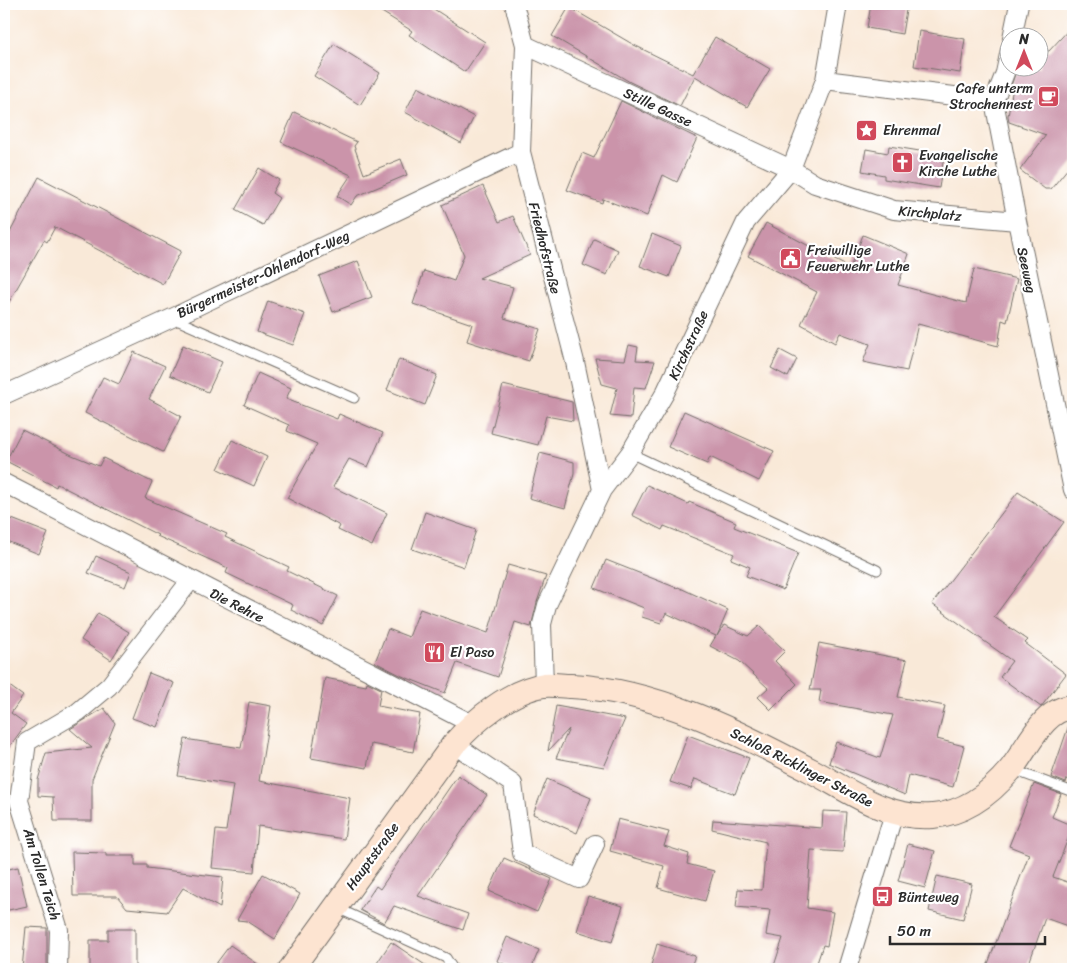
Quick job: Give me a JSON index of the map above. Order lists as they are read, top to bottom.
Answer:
{
  "streets": {
    "street": [
      "Stille Gasse",
      "Kirchplatz",
      "Friedhofstraße",
      "Seeweg",
      "Bürgermeister-Ohlendorf-Weg",
      "Kirchstraße",
      "Die Rehre",
      "Schloß Ricklinger Straße",
      "Hauptstraße",
      "Am Tollen Teich"
    ]
  },
  "crossings": [
    ["Stille Gasse", "Kirchplatz"],
    ["Stille Gasse", "Friedhofstraße"],
    ["Stille Gasse", "Kirchstraße"],
    ["Kirchplatz", "Seeweg"],
    ["Kirchplatz", "Kirchstraße"],
    ["Friedhofstraße", "Bürgermeister-Ohlendorf-Weg"],
    ["Friedhofstraße", "Kirchstraße"],
    ["Kirchstraße", "Schloß Ricklinger Straße"],
    ["Die Rehre", "Schloß Ricklinger Straße"],
    ["Die Rehre", "Hauptstraße"],
    ["Die Rehre", "Am Tollen Teich"],
    ["Schloß Ricklinger Straße", "Hauptstraße"]
  ],
  "places": {
    "cafe": ["Cafe unterm Strochennest"],
    "place": ["Ehrenmal"],
    "church": ["Evangelische Kirche Luthe"],
    "public building": ["Freiwillige Feuerwehr Luthe"],
    "restaurant": ["El Paso"],
    "bus stop": ["Bünteweg"]
  },
  "scale_bar": "50 m",
  "north": "top"
}
